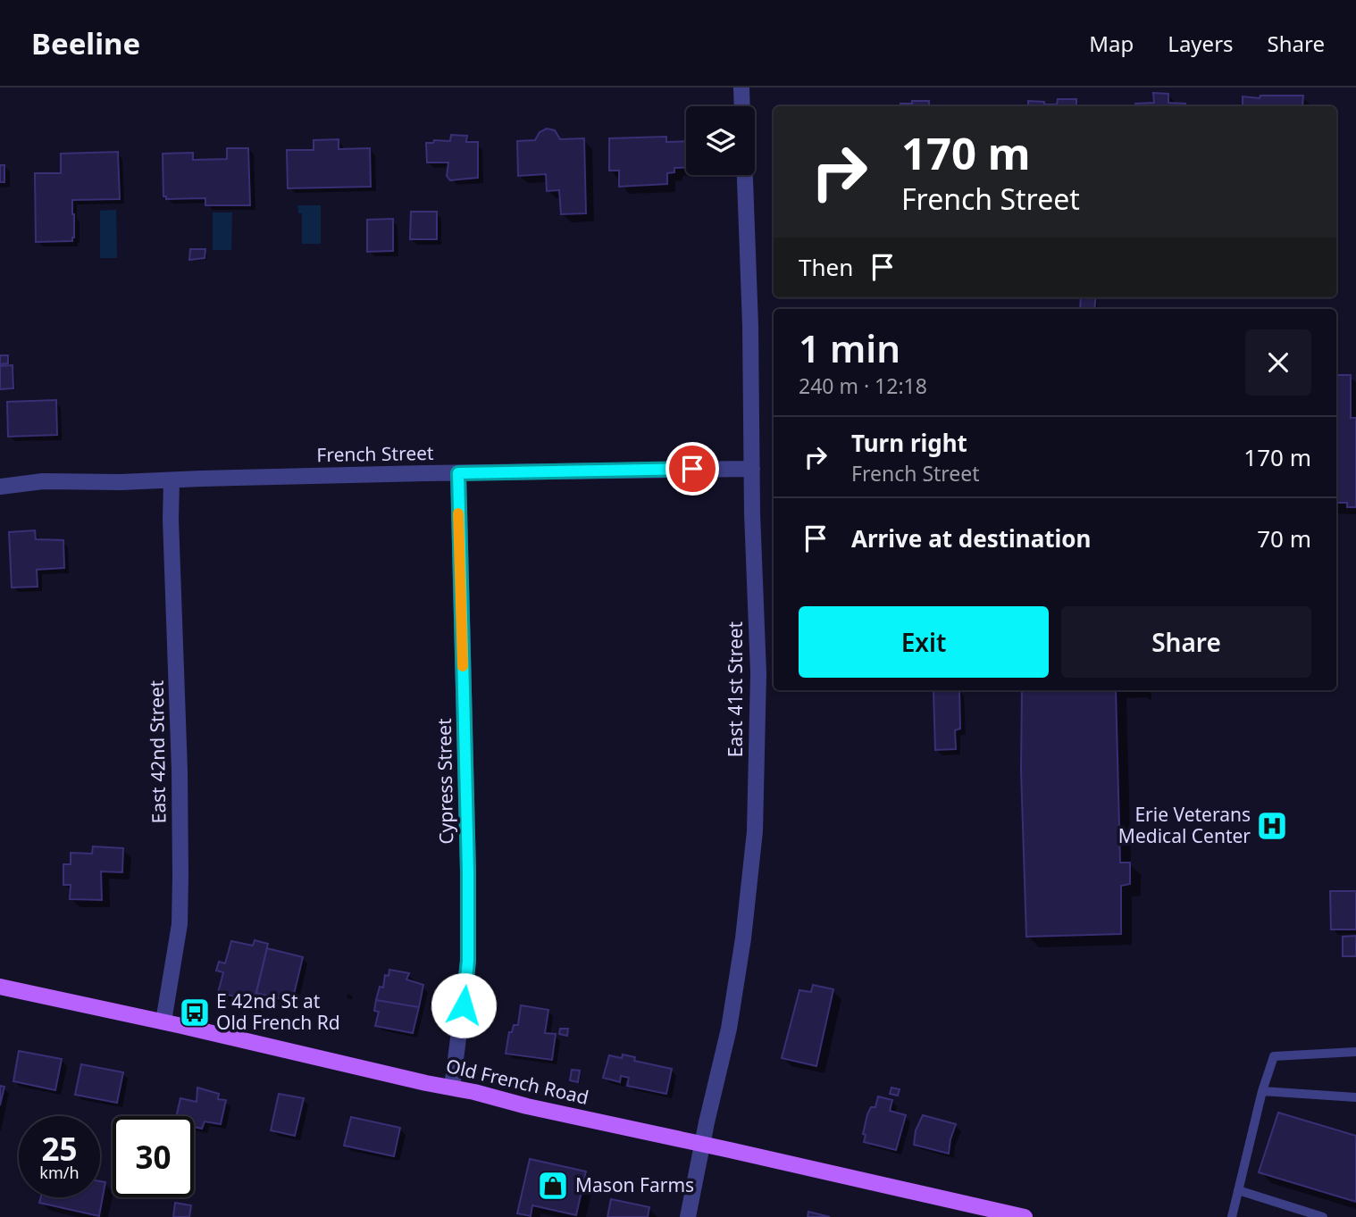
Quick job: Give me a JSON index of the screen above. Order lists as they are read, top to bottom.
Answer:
{
  "streets": {
    "main road": ["Old French Road"],
    "street": [
      "French Street",
      "East 41st Street",
      "East 42nd Street",
      "Cypress Street"
    ]
  },
  "crossings": [
    ["French Street", "East 41st Street"],
    ["French Street", "East 42nd Street"],
    ["French Street", "Cypress Street"],
    ["East 41st Street", "Old French Road"],
    ["East 42nd Street", "Old French Road"],
    ["Cypress Street", "Old French Road"]
  ],
  "places": {
    "hospital": ["Erie Veterans Medical Center"],
    "bus stop": ["E 42nd St at Old French Rd"],
    "shop": ["Mason Farms"]
  },
  "page": {
    "header": "Beeline",
    "nav": ["Map", "Layers", "Share"],
    "turn": ["170 m", "French Street"],
    "then": "Then",
    "heading": ["1 min", "240 m · 12:18"],
    "list": [
      {
        "name": "Turn right",
        "note": "French Street",
        "value": "170 m"
      },
      {
        "name": "Arrive at destination",
        "value": "70 m"
      }
    ],
    "buttons": ["Exit", "Share"],
    "speed": "25 km/h",
    "limit": "30"
  }
}
